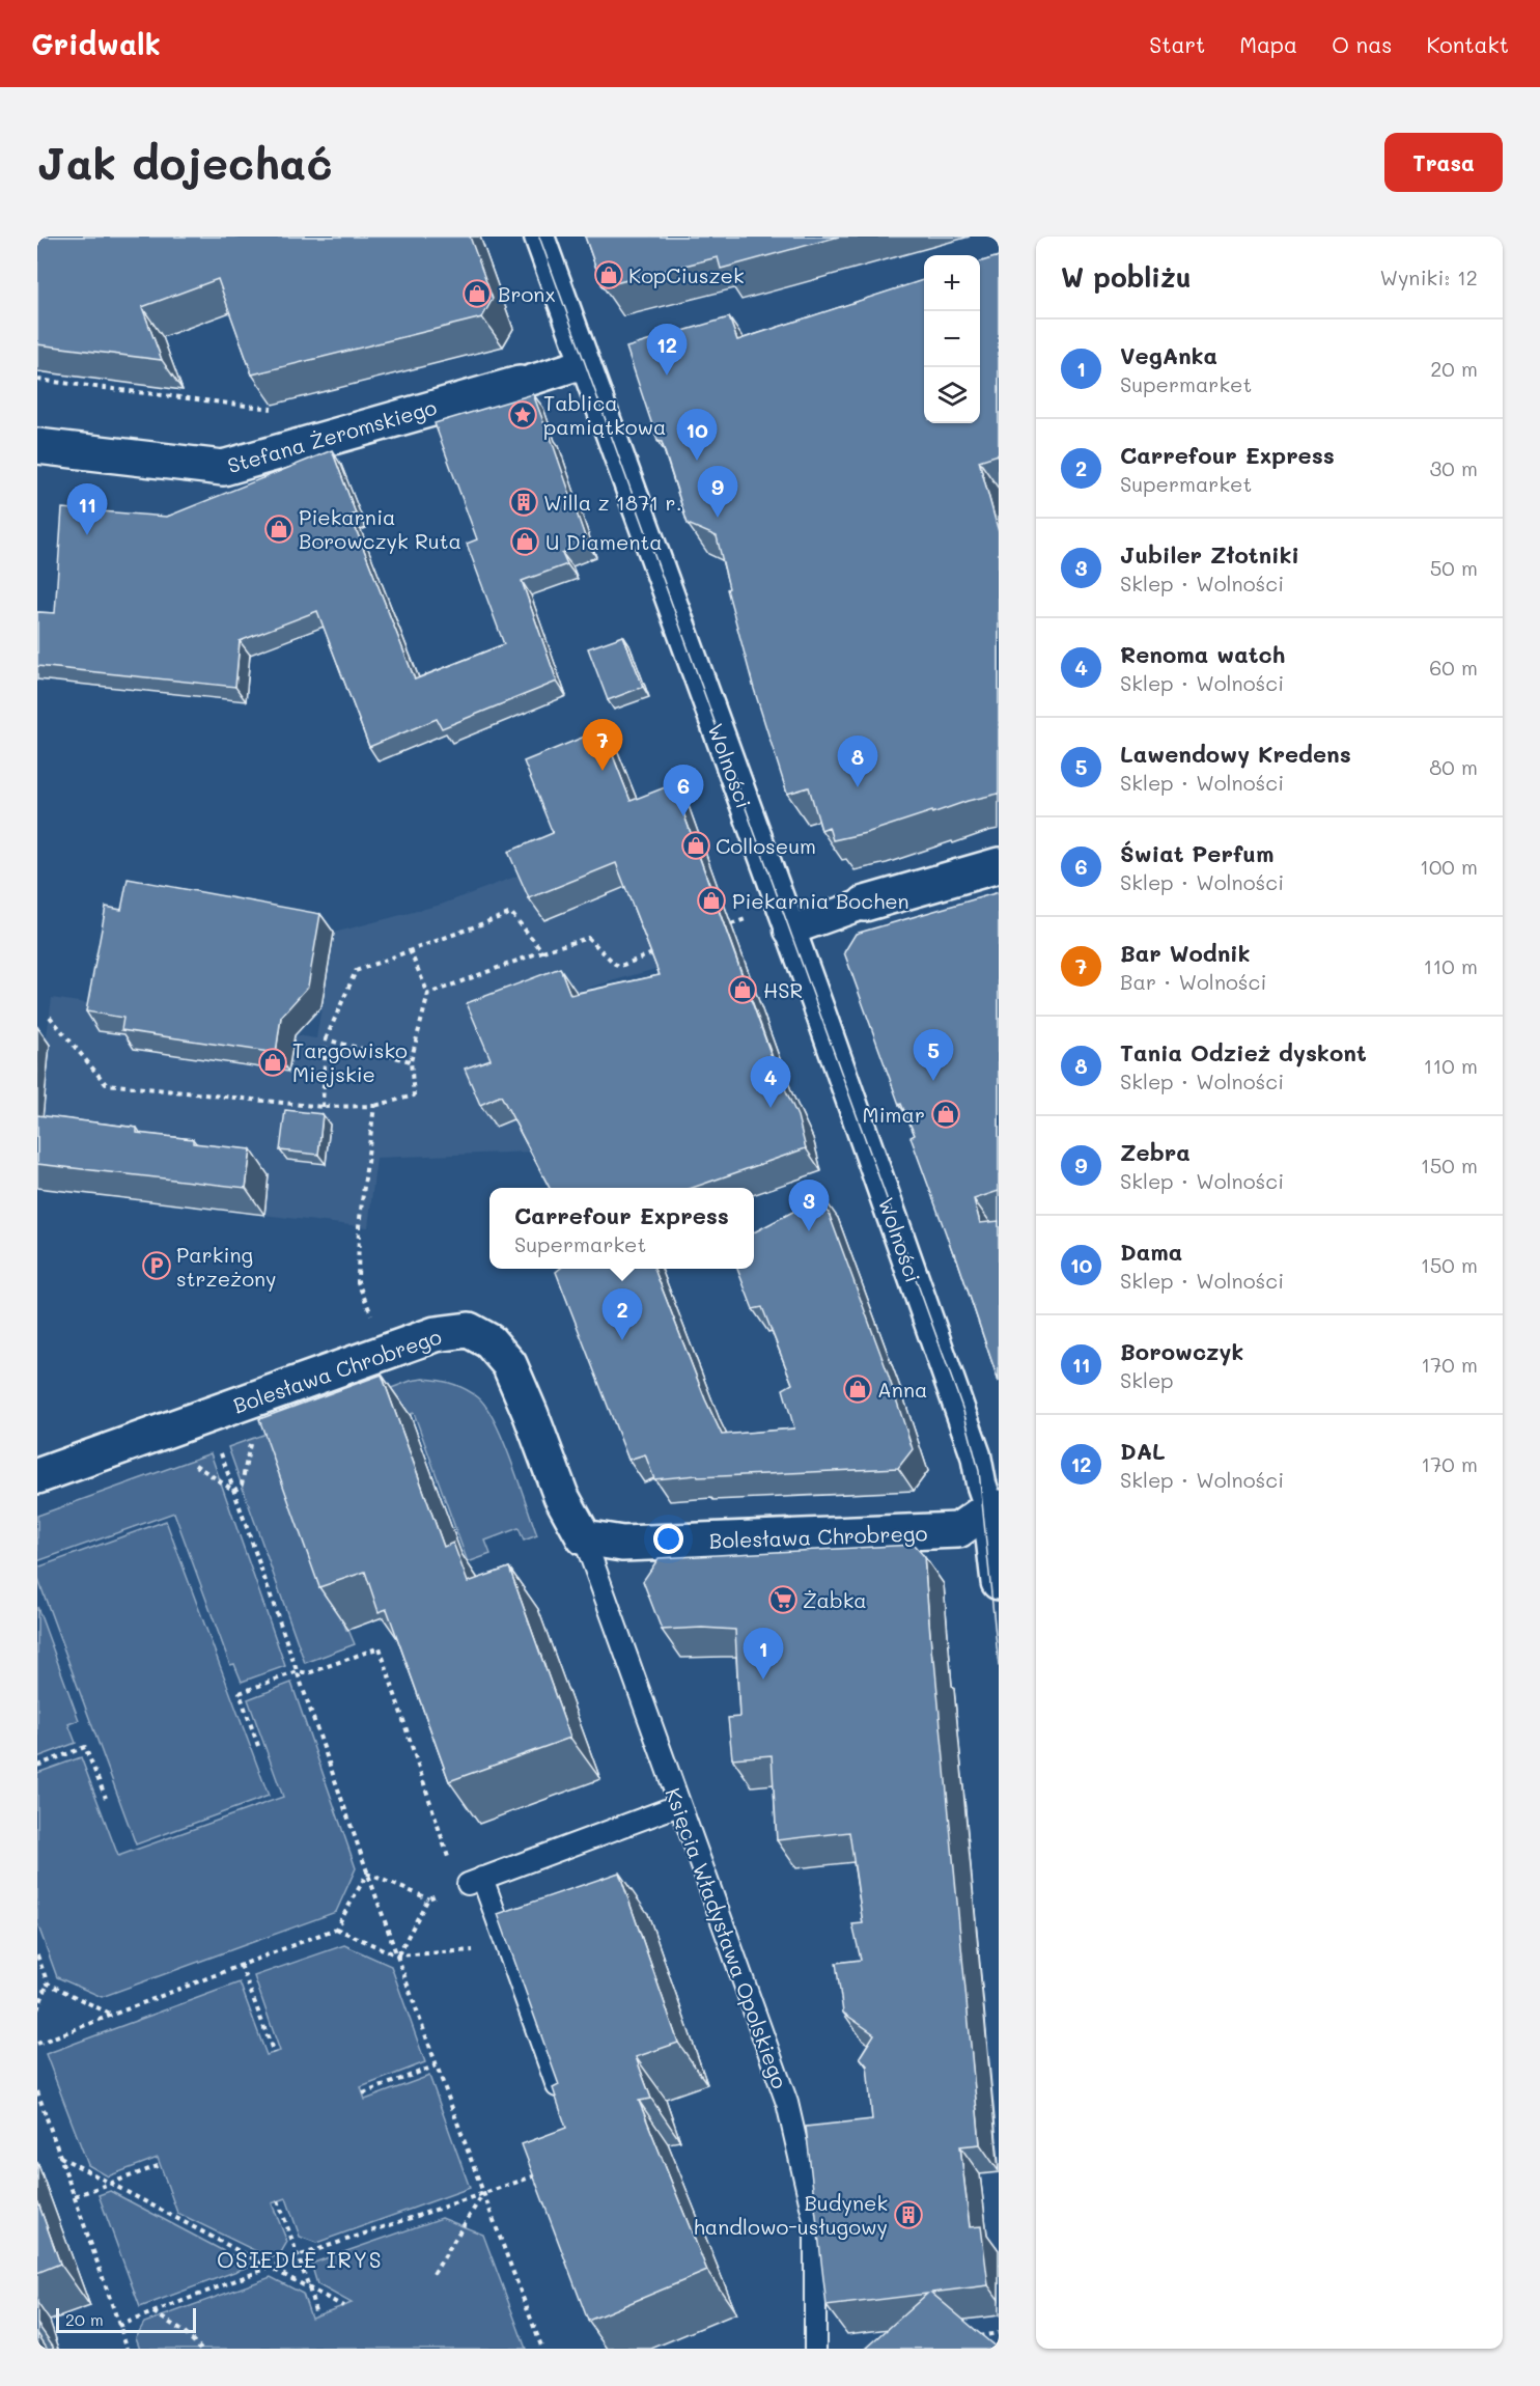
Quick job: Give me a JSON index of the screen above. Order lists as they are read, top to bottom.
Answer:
{
  "streets": {
    "street": ["Stefana Żeromskiego", "Wolności", "Bolesława Chrobrego"],
    "lane": ["Księcia Władysława Opolskiego"]
  },
  "crossings": [
    ["Stefana Żeromskiego", "Wolności"],
    ["Wolności", "Bolesława Chrobrego"],
    ["Bolesława Chrobrego", "Księcia Władysława Opolskiego"]
  ],
  "districts": ["OSIEDLE IRYS"],
  "places": {
    "shop": [
      "KopCiuszek",
      "Bronx",
      "Piekarnia Borowczyk Ruta",
      "U Diamenta",
      "Colloseum",
      "Piekarnia Bochen",
      "HSR",
      "Targowisko Miejskie",
      "Mimar",
      "Anna"
    ],
    "place": ["Tablica pamiątkowa"],
    "building": ["Willa z 1871 r.", "Budynek handlowo-usługowy"],
    "parking": ["Parking strzeżony"],
    "supermarket": ["Żabka"]
  },
  "scale_bar": "20 m",
  "page": {
    "header": "Gridwalk",
    "nav": [
      "Start",
      "Mapa",
      "O nas",
      "Kontakt"
    ],
    "buttons": "Trasa",
    "title": "Jak dojechać",
    "heading": ["W pobliżu", "Wyniki: 12"],
    "map_buttons": ["+", "−"],
    "list": [
      {
        "mark": "1",
        "name": "VegAnka",
        "note": "Supermarket",
        "value": "20 m"
      },
      {
        "mark": "2",
        "name": "Carrefour Express",
        "note": "Supermarket",
        "value": "30 m"
      },
      {
        "mark": "3",
        "name": "Jubiler Złotniki",
        "note": "Sklep · Wolności",
        "value": "50 m"
      },
      {
        "mark": "4",
        "name": "Renoma watch",
        "note": "Sklep · Wolności",
        "value": "60 m"
      },
      {
        "mark": "5",
        "name": "Lawendowy Kredens",
        "note": "Sklep · Wolności",
        "value": "80 m"
      },
      {
        "mark": "6",
        "name": "Świat Perfum",
        "note": "Sklep · Wolności",
        "value": "100 m"
      },
      {
        "mark": "7",
        "name": "Bar Wodnik",
        "note": "Bar · Wolności",
        "value": "110 m"
      },
      {
        "mark": "8",
        "name": "Tania Odzież dyskont",
        "note": "Sklep · Wolności",
        "value": "110 m"
      },
      {
        "mark": "9",
        "name": "Zebra",
        "note": "Sklep · Wolności",
        "value": "150 m"
      },
      {
        "mark": "10",
        "name": "Dama",
        "note": "Sklep · Wolności",
        "value": "150 m"
      },
      {
        "mark": "11",
        "name": "Borowczyk",
        "note": "Sklep",
        "value": "170 m"
      },
      {
        "mark": "12",
        "name": "DAL",
        "note": "Sklep · Wolności",
        "value": "170 m"
      }
    ],
    "pins": [
      "12",
      "10",
      "9",
      "11",
      "7",
      "8",
      "6",
      "5",
      "4",
      "3",
      "2",
      "1"
    ],
    "popup": ["Carrefour Express", "Supermarket"],
    "scale": "20 m"
  }
}
